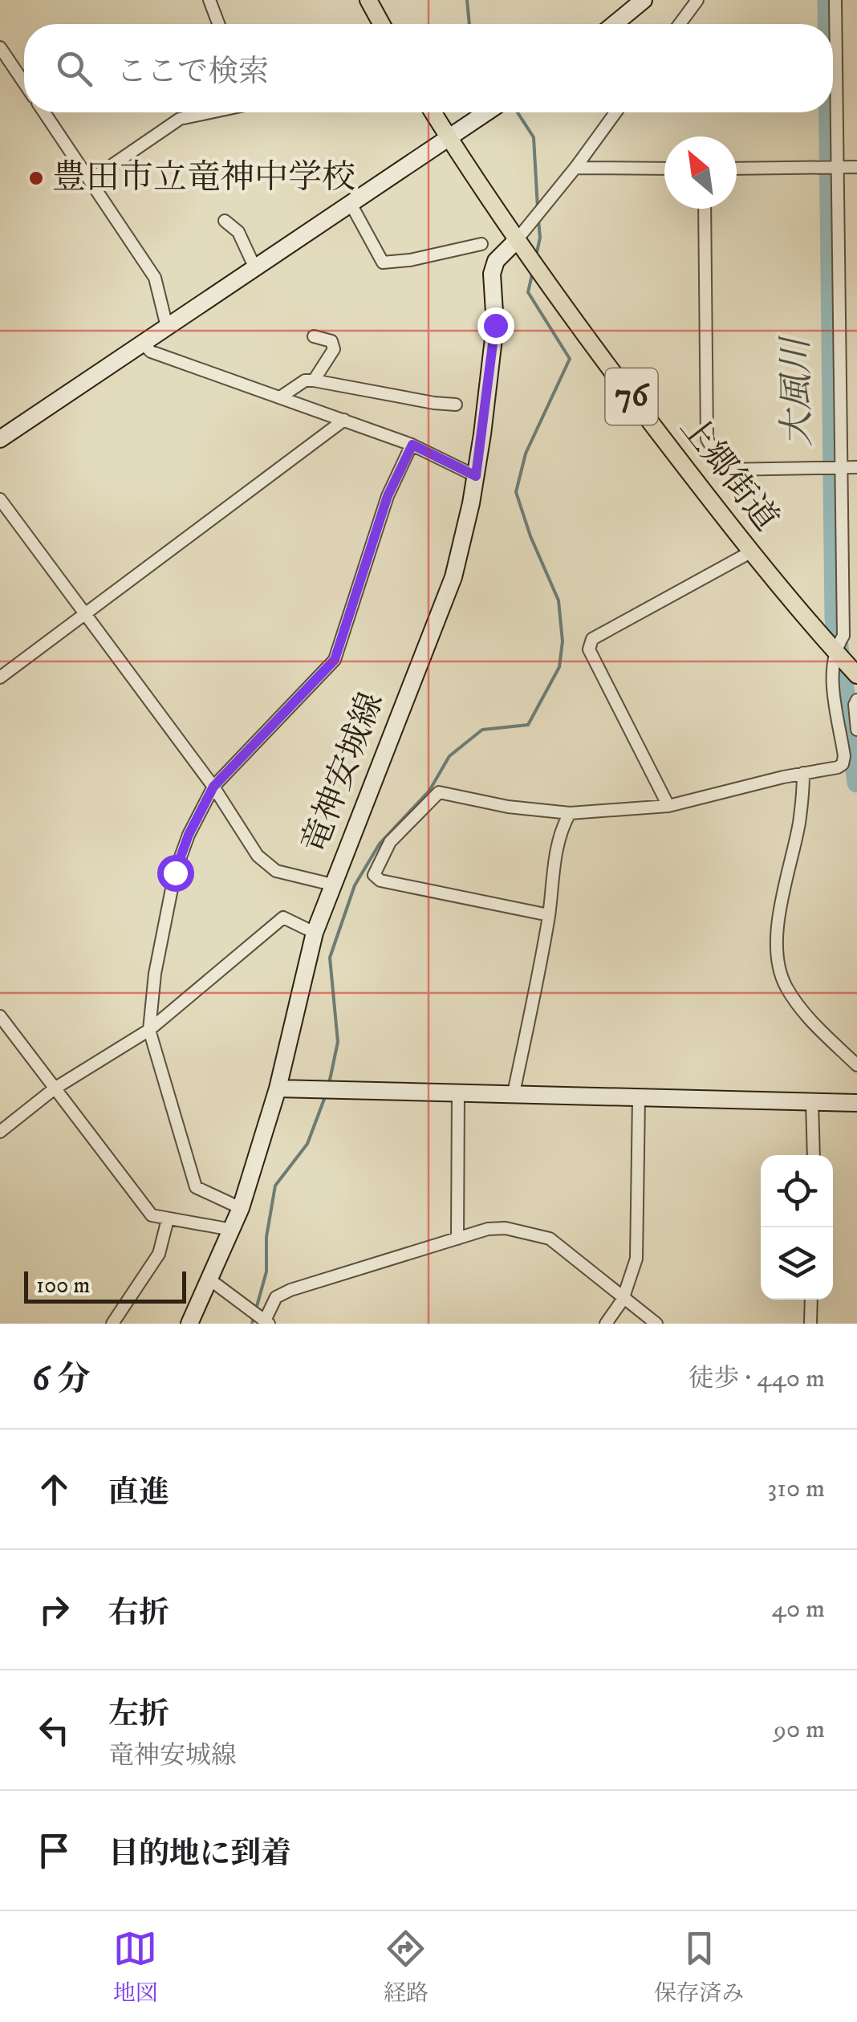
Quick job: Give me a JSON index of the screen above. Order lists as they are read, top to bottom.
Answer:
{
  "streets": {
    "main road": ["76", "上郷街道"],
    "street": ["竜神安城線"]
  },
  "crossings": [
    ["上郷街道", "竜神安城線"]
  ],
  "water": ["大風川"],
  "places": ["豊田市立竜神中学校"],
  "scale_bar": "100 m",
  "north": "top left",
  "page": {
    "search": "ここで検索",
    "scale": "100 m",
    "heading": ["6 分", "徒歩 · 440 m"],
    "list": [
      ["直進", "310 m"],
      ["右折", "40 m"],
      ["左折", "竜神安城線", "90 m"],
      "目的地に到着"
    ],
    "nav": ["地図", "経路", "保存済み"]
  }
}
